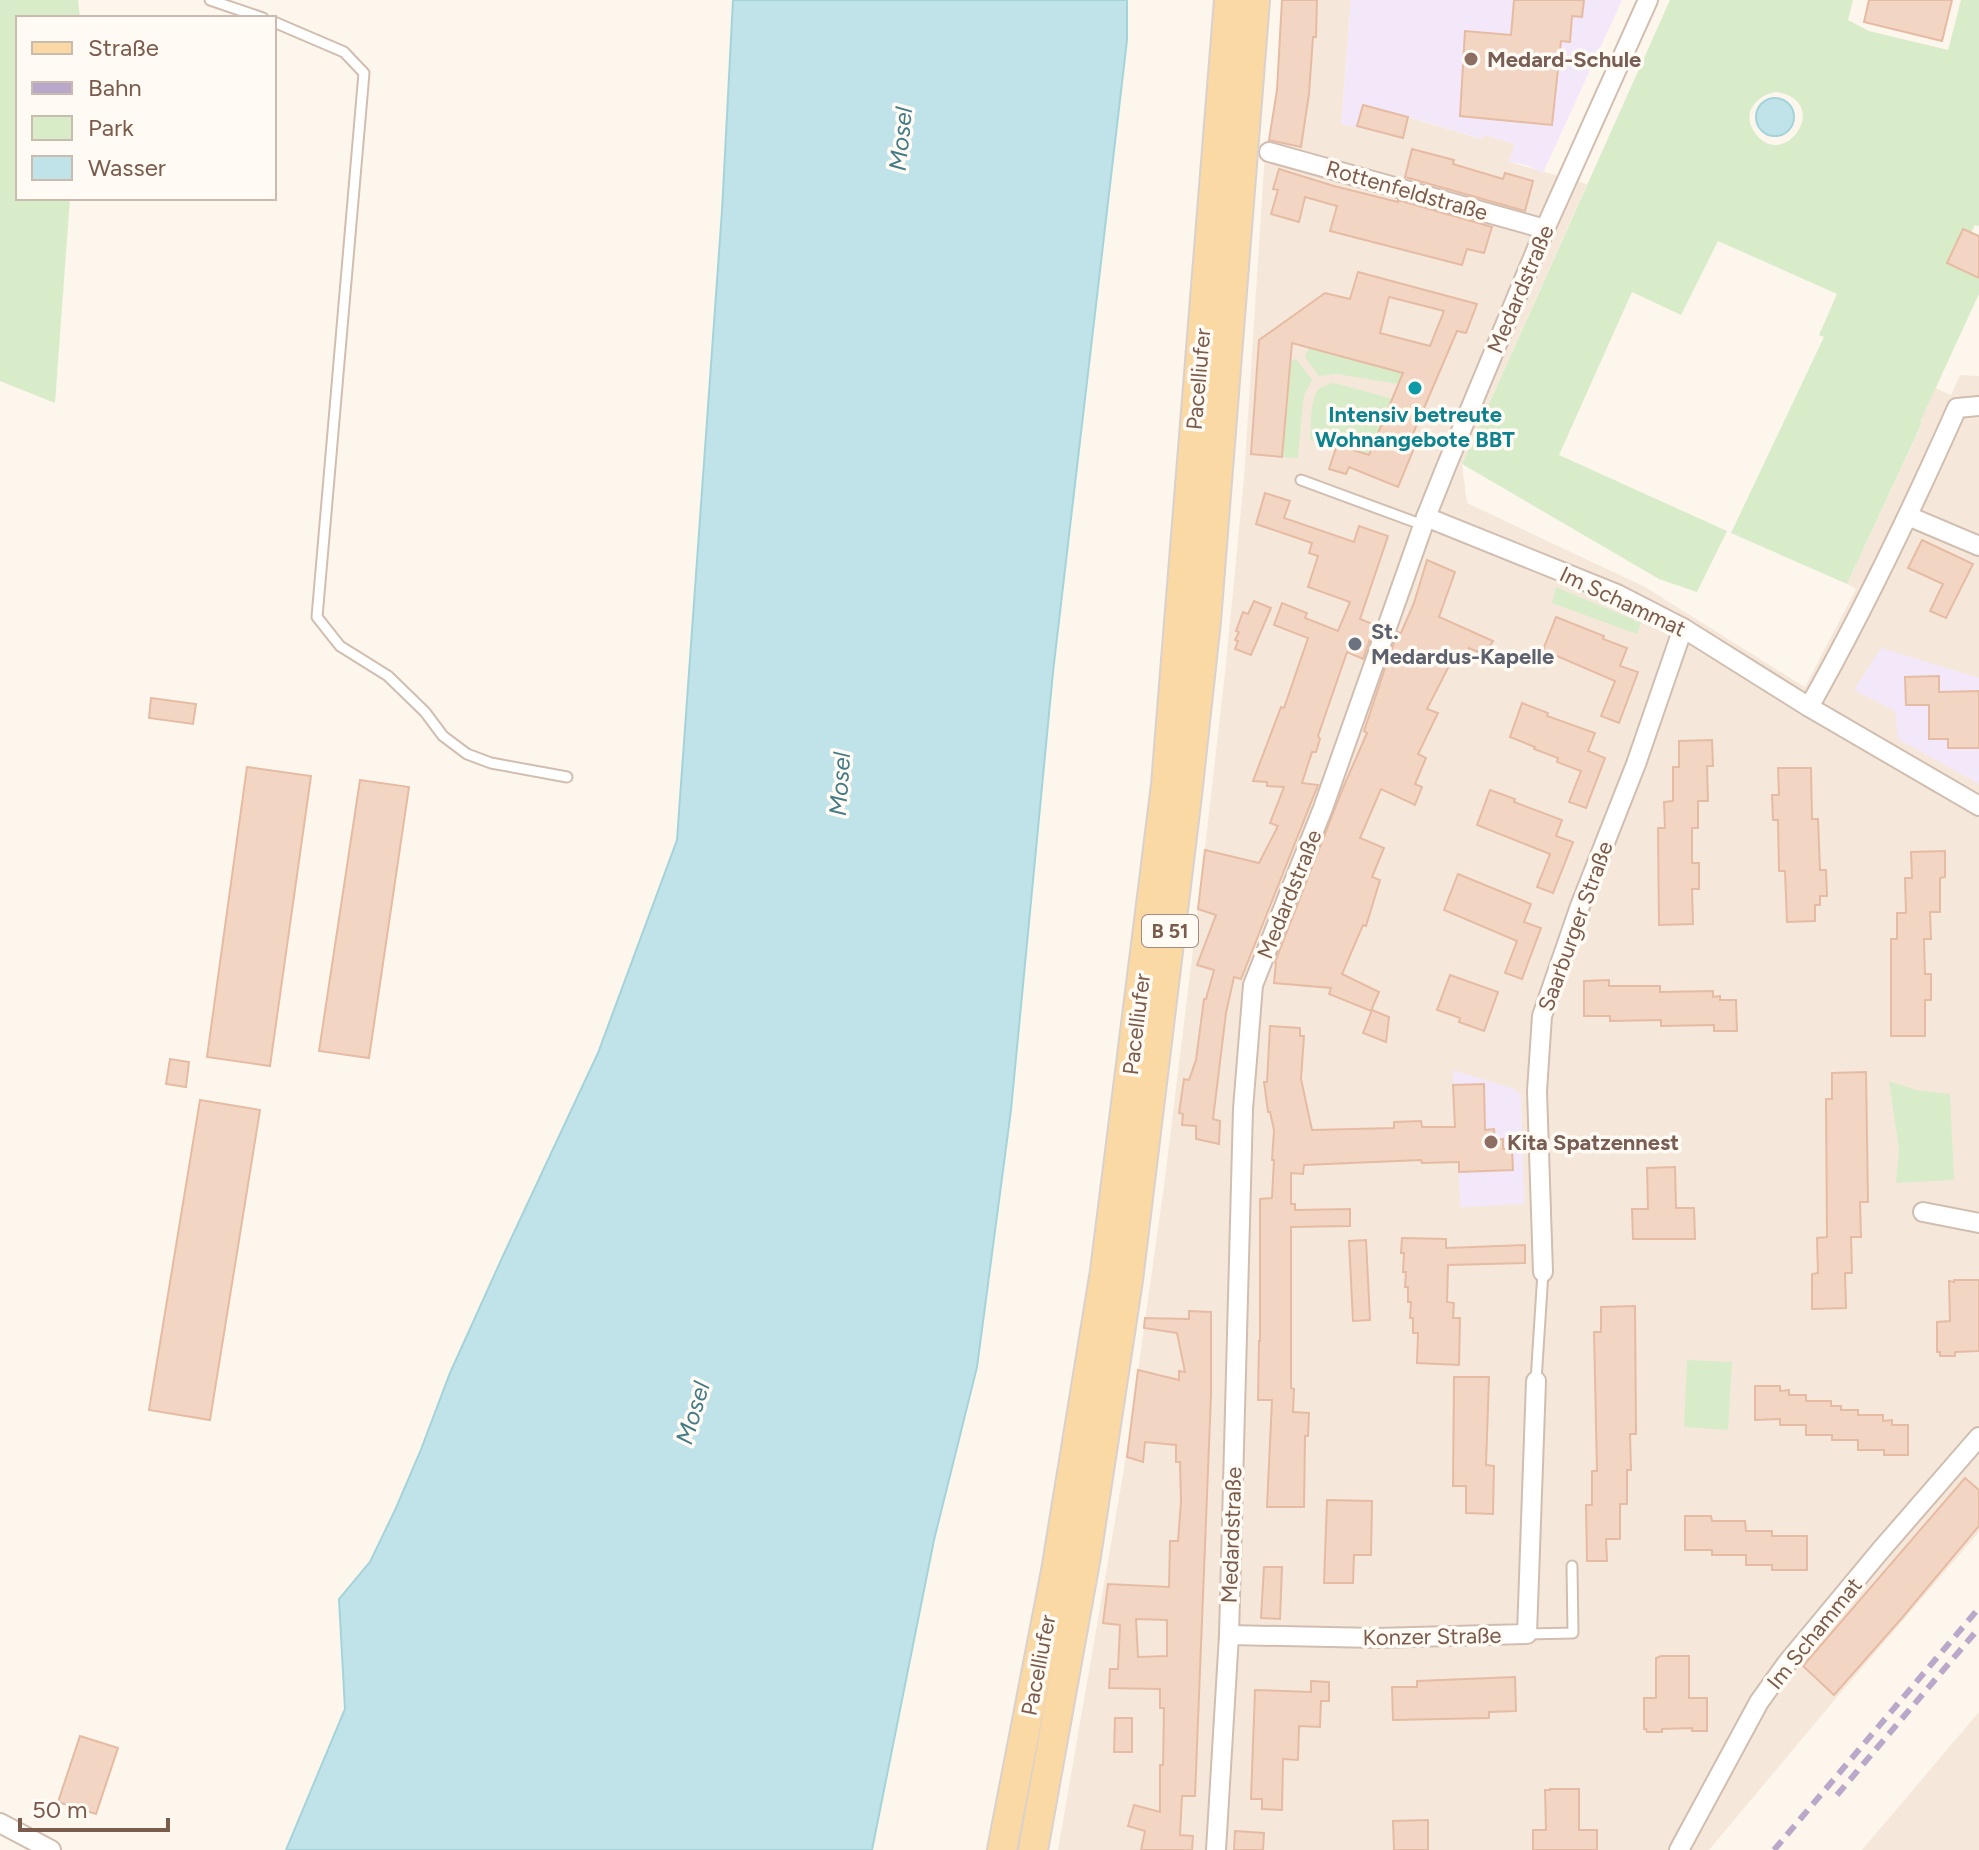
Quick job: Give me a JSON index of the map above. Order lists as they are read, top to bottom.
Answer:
{
  "streets": {
    "main road": ["Pacelliufer", "B 51"],
    "street": [
      "Rottenfeldstraße",
      "Medardstraße",
      "Im Schammat",
      "Saarburger Straße",
      "Konzer Straße"
    ]
  },
  "crossings": [
    ["Rottenfeldstraße", "Medardstraße"],
    ["Medardstraße", "Im Schammat"],
    ["Medardstraße", "Konzer Straße"],
    ["Im Schammat", "Saarburger Straße"],
    ["Saarburger Straße", "Konzer Straße"]
  ],
  "water": ["Mosel"],
  "places": [
    "Medard-Schule",
    "Intensiv betreute Wohnangebote BBT",
    "St. Medardus-Kapelle",
    "Kita Spatzennest"
  ],
  "legend": [
    "Straße",
    "Bahn",
    "Park",
    "Wasser"
  ],
  "scale_bar": "50 m"
}
